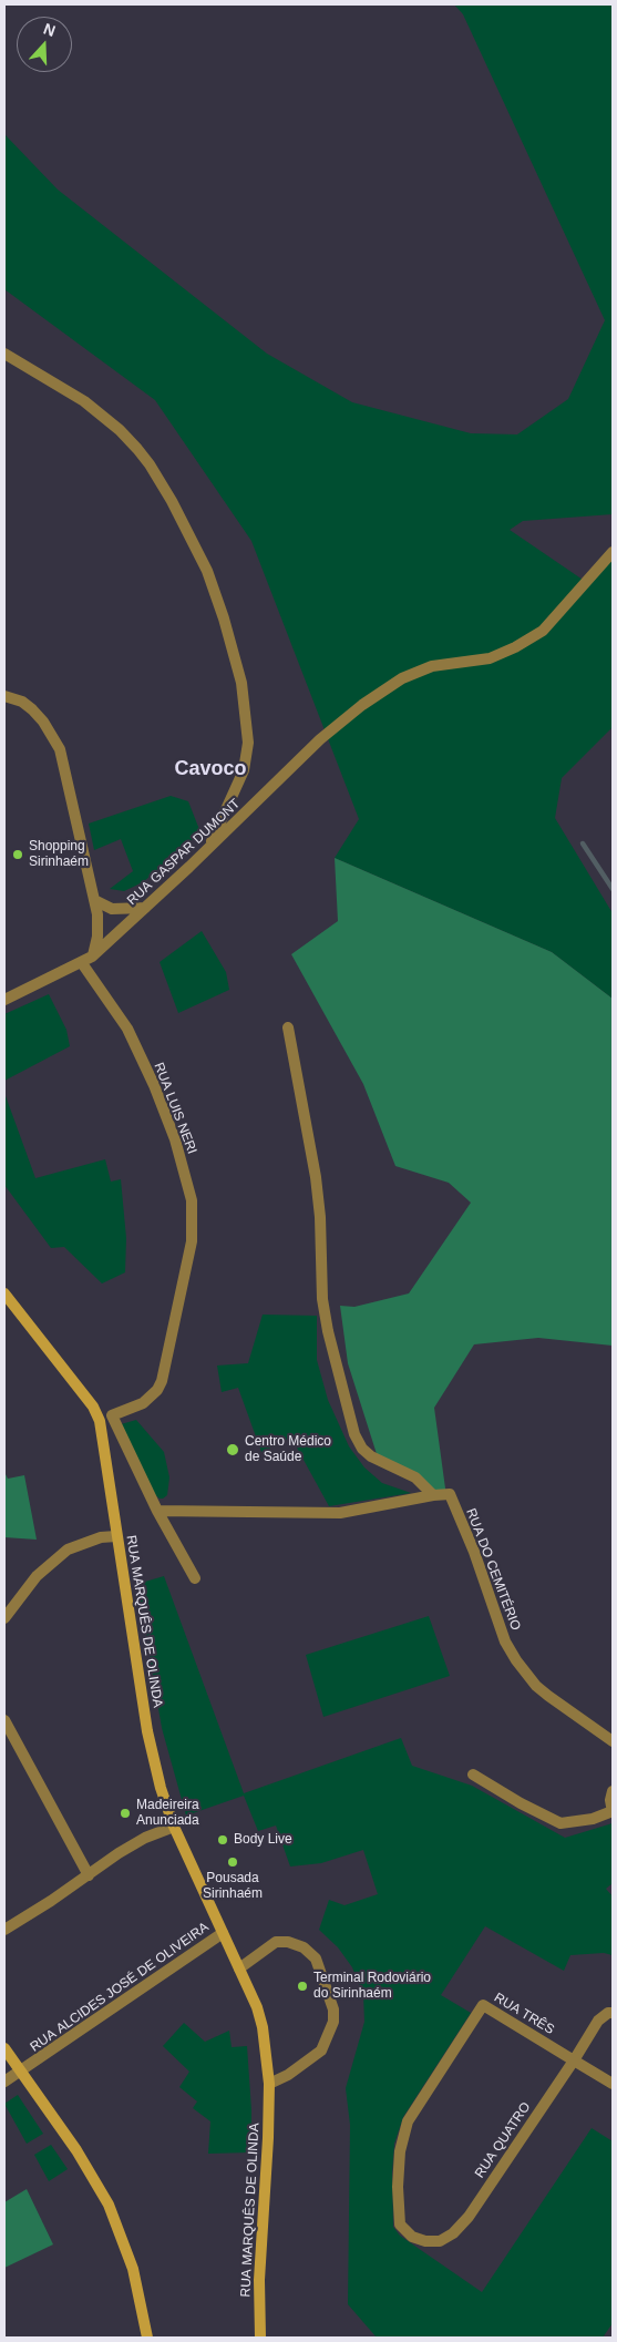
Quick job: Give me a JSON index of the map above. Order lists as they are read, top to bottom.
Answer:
{
  "streets": {
    "main road": ["RUA MARQUÊS DE OLINDA"],
    "street": [
      "RUA GASPAR DUMONT",
      "RUA LUIS NERI",
      "RUA DO CEMITÉRIO",
      "RUA ALCIDES JOSÉ DE OLIVEIRA",
      "RUA TRÊS",
      "RUA QUATRO"
    ]
  },
  "crossings": [
    ["RUA GASPAR DUMONT", "RUA LUIS NERI"],
    ["RUA MARQUÊS DE OLINDA", "RUA ALCIDES JOSÉ DE OLIVEIRA"],
    ["RUA TRÊS", "RUA QUATRO"]
  ],
  "districts": ["Cavoco"],
  "places": [
    "Shopping Sirinhaém",
    "Centro Médico de Saúde",
    "Madeireira Anunciada",
    "Body Live",
    "Pousada Sirinhaém",
    "Terminal Rodoviário do Sirinhaém"
  ],
  "north": "top"
}
